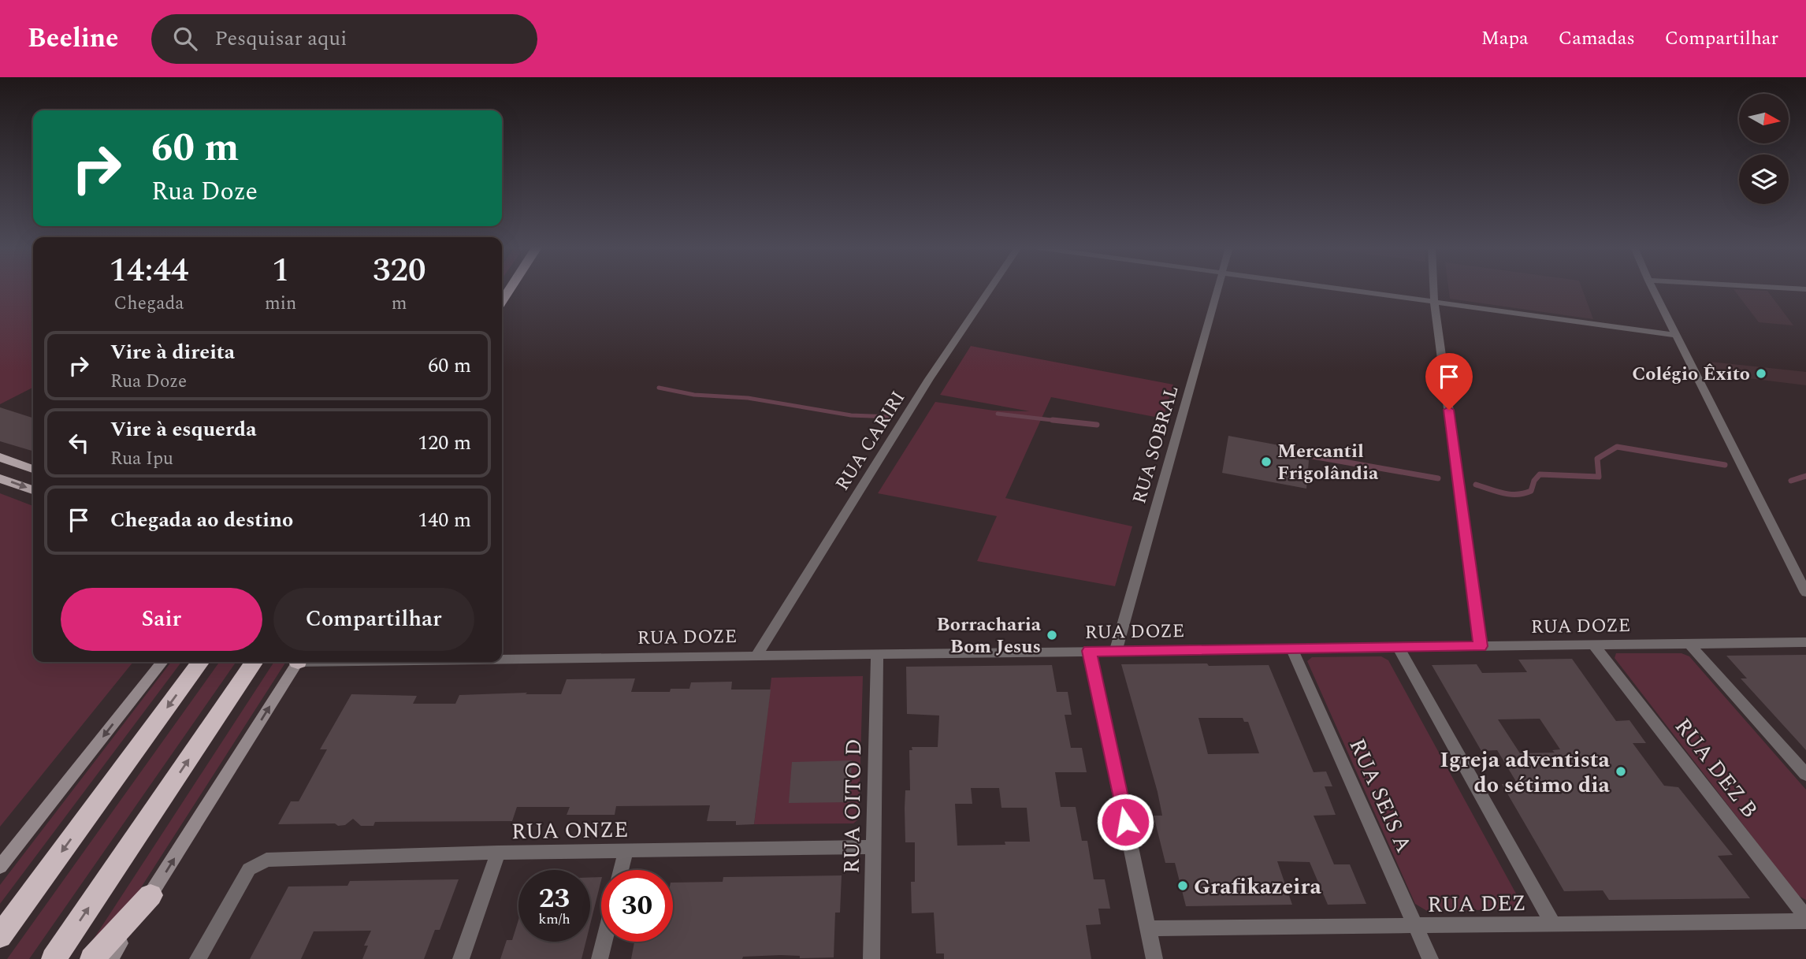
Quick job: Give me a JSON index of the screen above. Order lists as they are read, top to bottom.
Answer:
{
  "streets": {
    "street": [
      "RUA CARIRI",
      "RUA SOBRAL",
      "RUA DOZE",
      "RUA DEZ B",
      "RUA SEIS A",
      "RUA OITO D",
      "RUA ONZE",
      "RUA DEZ"
    ]
  },
  "crossings": [
    ["RUA CARIRI", "RUA DOZE"],
    ["RUA SOBRAL", "RUA DOZE"],
    ["RUA DOZE", "RUA DEZ B"],
    ["RUA DOZE", "RUA SEIS A"],
    ["RUA DOZE", "RUA OITO D"],
    ["RUA DEZ B", "RUA DEZ"],
    ["RUA SEIS A", "RUA DEZ"],
    ["RUA OITO D", "RUA ONZE"]
  ],
  "places": [
    "Colégio Êxito",
    "Mercantil Frigolândia",
    "Borracharia Bom Jesus",
    "Igreja adventista do sétimo dia",
    "Grafikazeira"
  ],
  "north": "right",
  "page": {
    "header": "Beeline",
    "search": "Pesquisar aqui",
    "nav": ["Mapa", "Camadas", "Compartilhar"],
    "turn": ["60 m", "Rua Doze"],
    "eta": [
      "14:44",
      "Chegada",
      "1",
      "min",
      "320",
      "m"
    ],
    "list": [
      {
        "name": "Vire à direita",
        "note": "Rua Doze",
        "value": "60 m"
      },
      {
        "name": "Vire à esquerda",
        "note": "Rua Ipu",
        "value": "120 m"
      },
      {
        "name": "Chegada ao destino",
        "value": "140 m"
      }
    ],
    "buttons": ["Sair", "Compartilhar"],
    "speed": "23 km/h",
    "limit": "30"
  }
}
